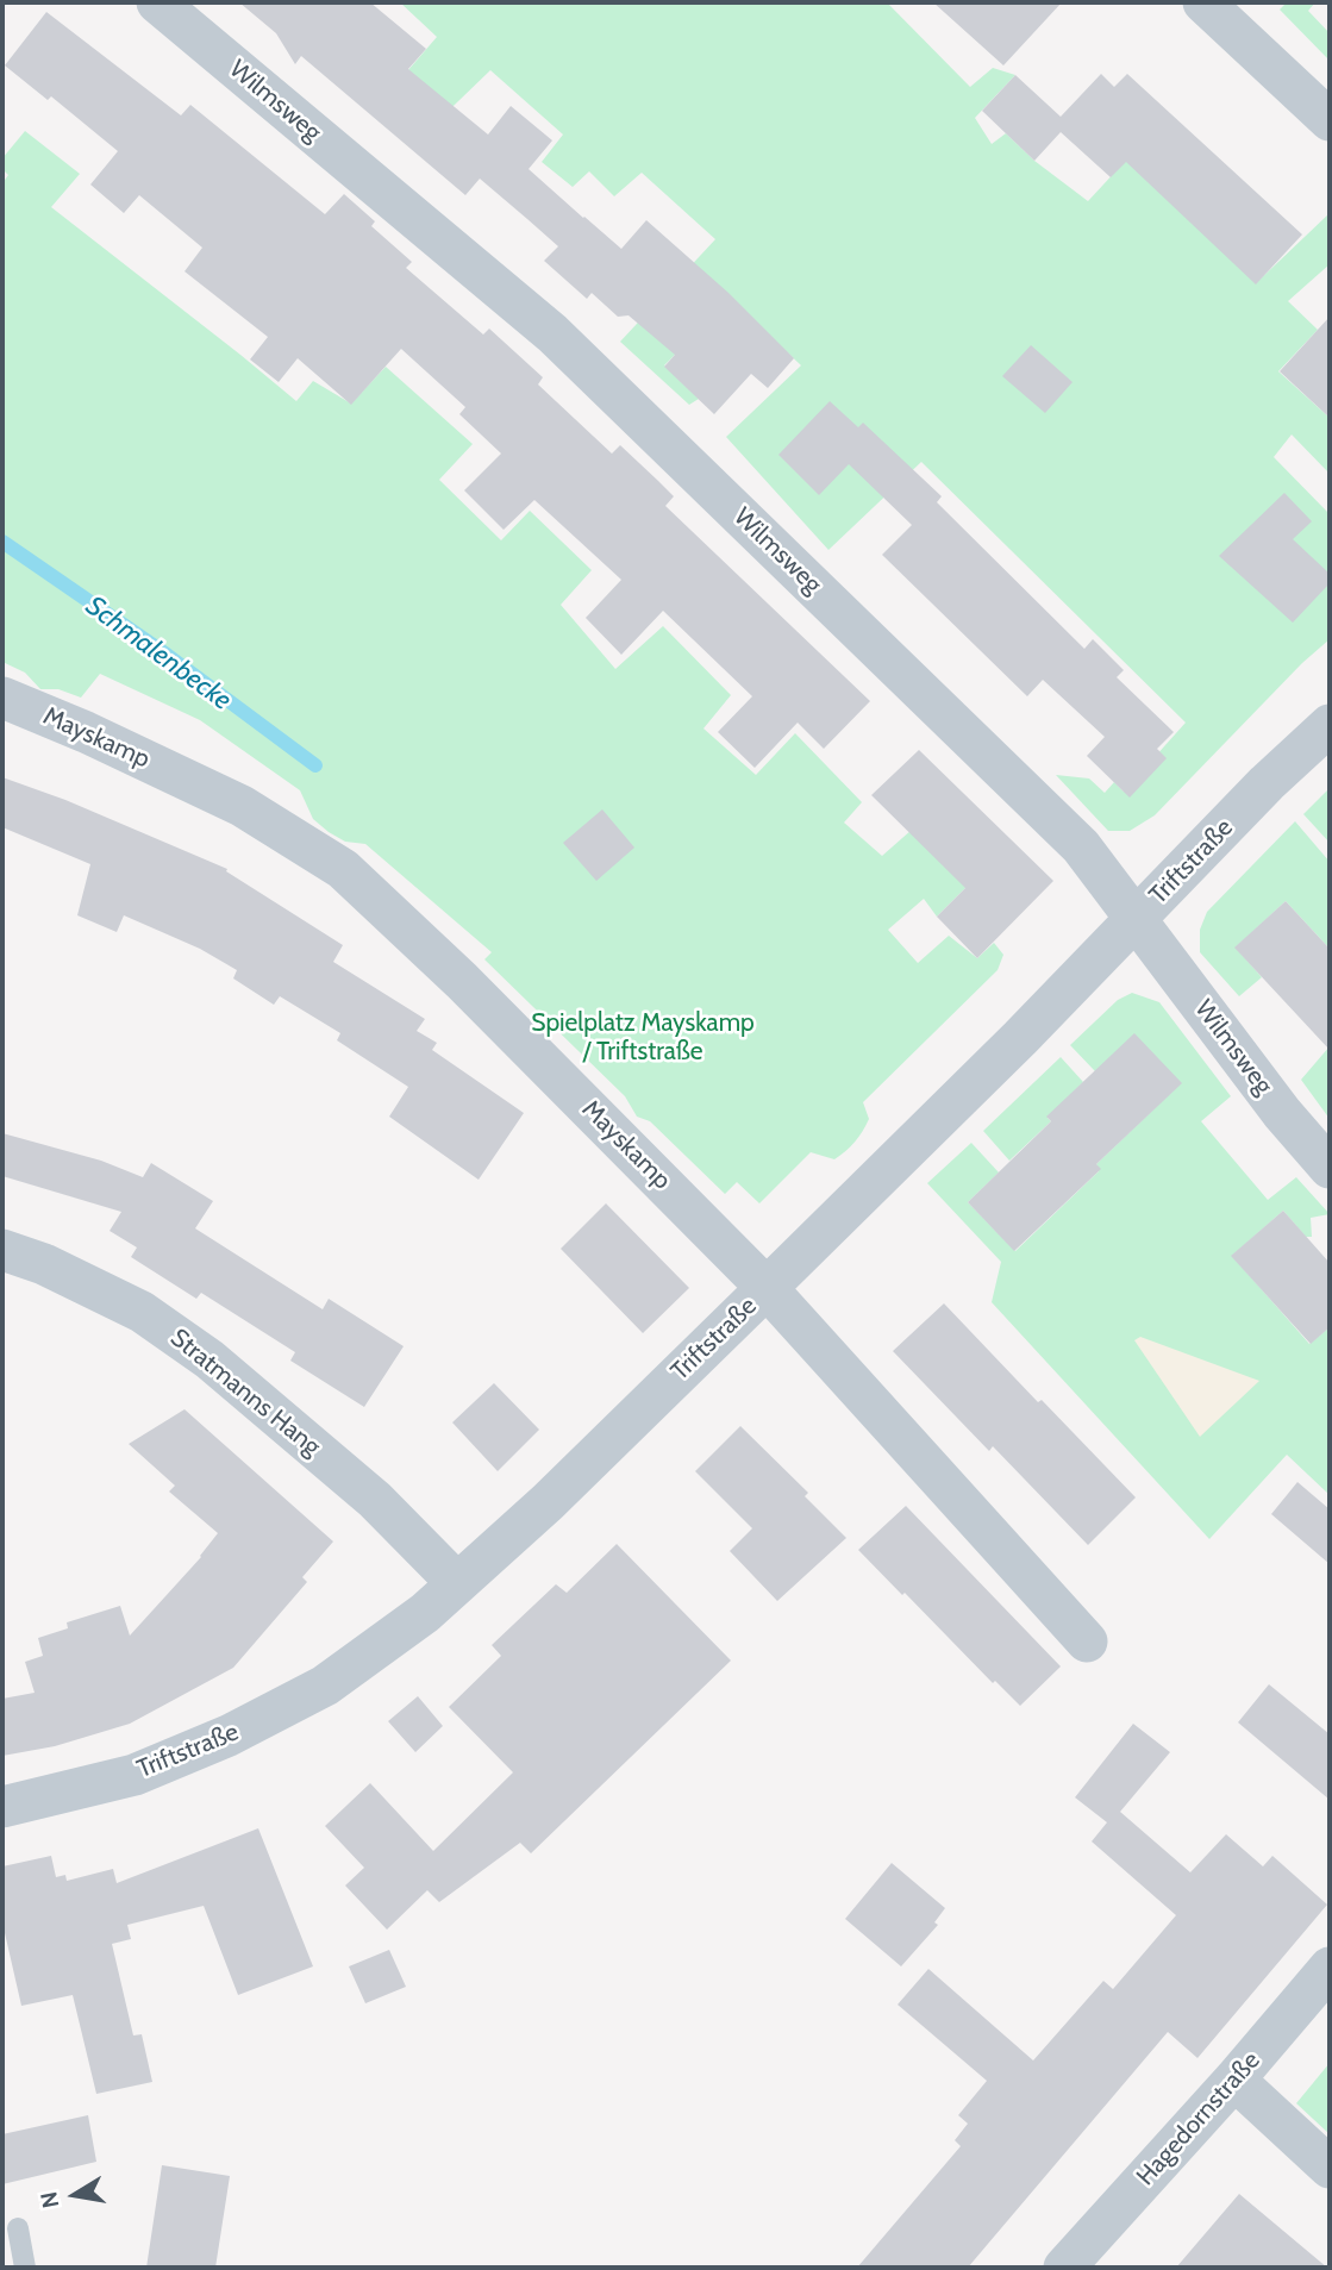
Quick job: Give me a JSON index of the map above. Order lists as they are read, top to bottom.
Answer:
{
  "streets": {
    "street": [
      "Wilmsweg",
      "Mayskamp",
      "Triftstraße",
      "Stratmanns Hang",
      "Hagedornstraße"
    ]
  },
  "crossings": [
    ["Wilmsweg", "Triftstraße"],
    ["Mayskamp", "Triftstraße"],
    ["Triftstraße", "Stratmanns Hang"]
  ],
  "water": ["Schmalenbecke"],
  "parks": ["Spielplatz Mayskamp / Triftstraße"],
  "north": "left"
}
